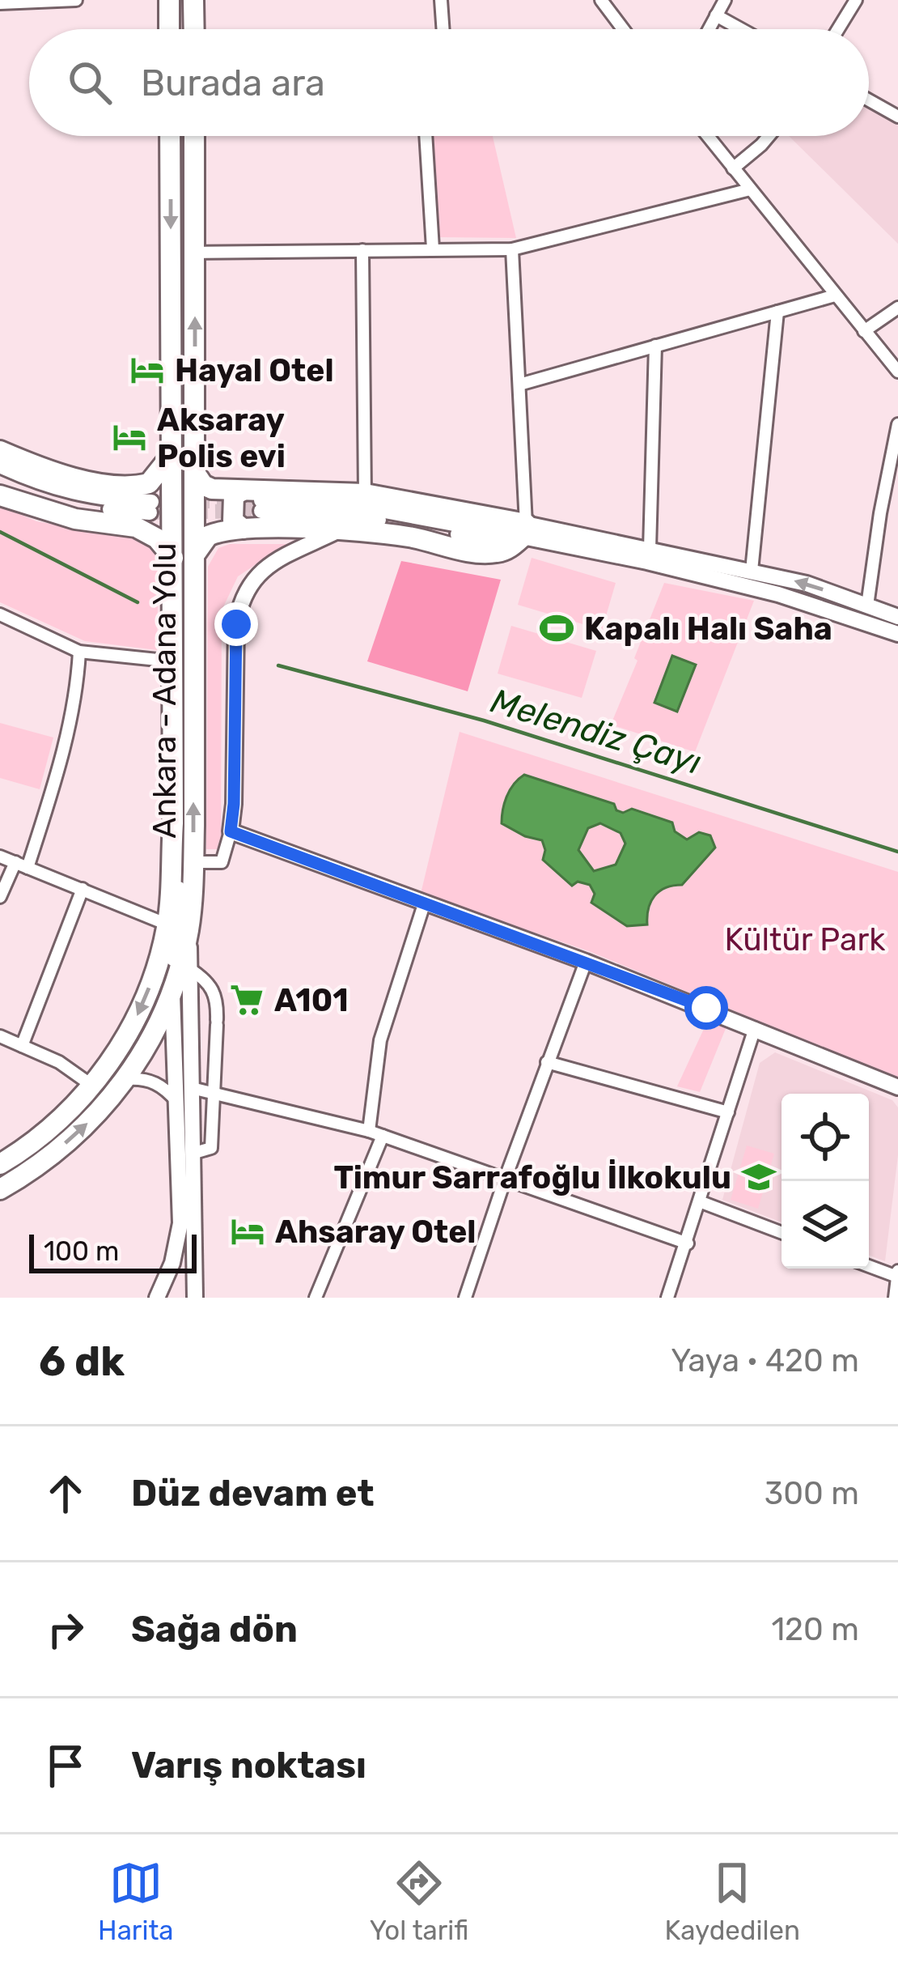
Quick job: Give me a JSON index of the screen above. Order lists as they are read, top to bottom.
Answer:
{
  "streets": {
    "highway": ["Ankara - Adana Yolu"]
  },
  "water": ["Melendiz Çayı"],
  "parks": ["Kültür Park"],
  "places": {
    "hotel": ["Hayal Otel", "Aksaray Polis evi", "Ahsaray Otel"],
    "sports": ["Kapalı Halı Saha"],
    "supermarket": ["A101"],
    "school or university": ["Timur Sarrafoğlu İlkokulu"]
  },
  "scale_bar": "100 m",
  "page": {
    "search": "Burada ara",
    "scale": "100 m",
    "heading": ["6 dk", "Yaya · 420 m"],
    "list": [
      ["Düz devam et", "300 m"],
      ["Sağa dön", "120 m"],
      "Varış noktası"
    ],
    "nav": ["Harita", "Yol tarifi", "Kaydedilen"]
  }
}
